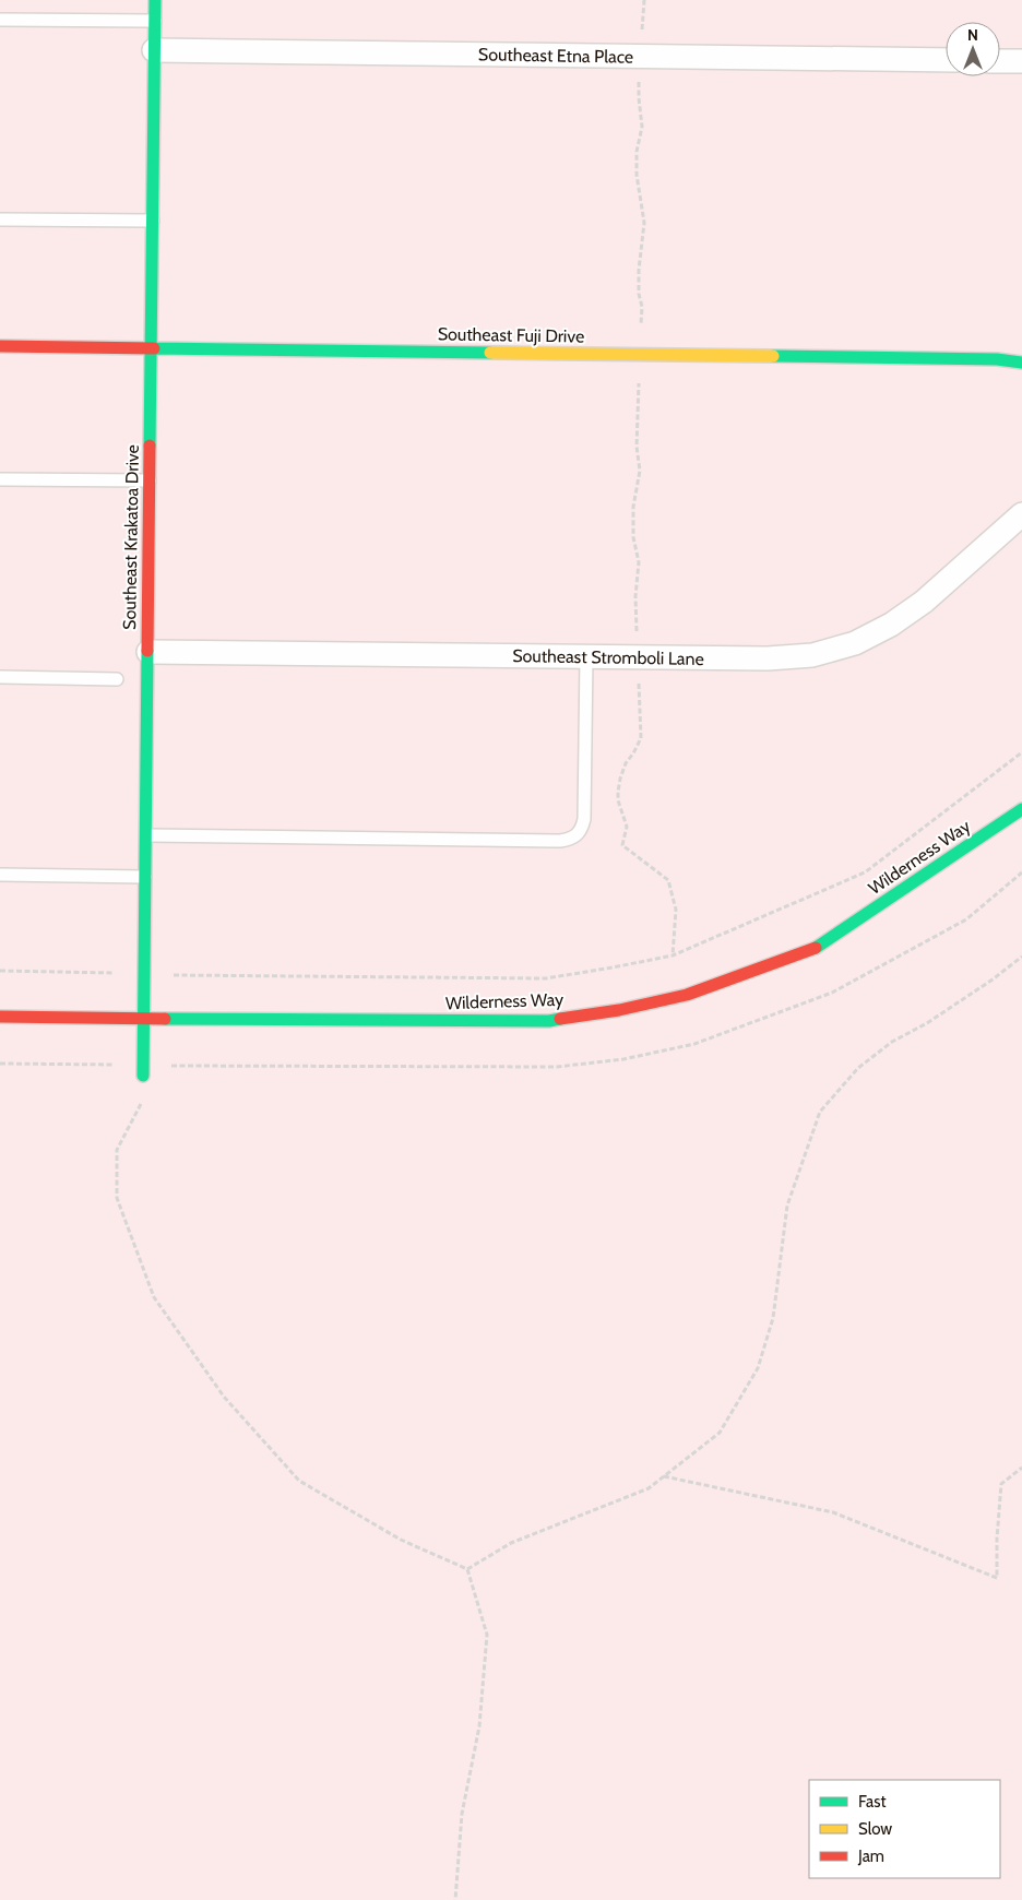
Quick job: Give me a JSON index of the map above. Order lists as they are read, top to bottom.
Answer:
{
  "streets": {
    "street": [
      "Southeast Etna Place",
      "Southeast Fuji Drive",
      "Southeast Krakatoa Drive",
      "Southeast Stromboli Lane",
      "Wilderness Way"
    ]
  },
  "crossings": [
    ["Southeast Etna Place", "Southeast Krakatoa Drive"],
    ["Southeast Fuji Drive", "Southeast Krakatoa Drive"],
    ["Southeast Krakatoa Drive", "Southeast Stromboli Lane"],
    ["Southeast Krakatoa Drive", "Wilderness Way"]
  ],
  "legend": ["Fast", "Slow", "Jam"],
  "north": "top"
}
